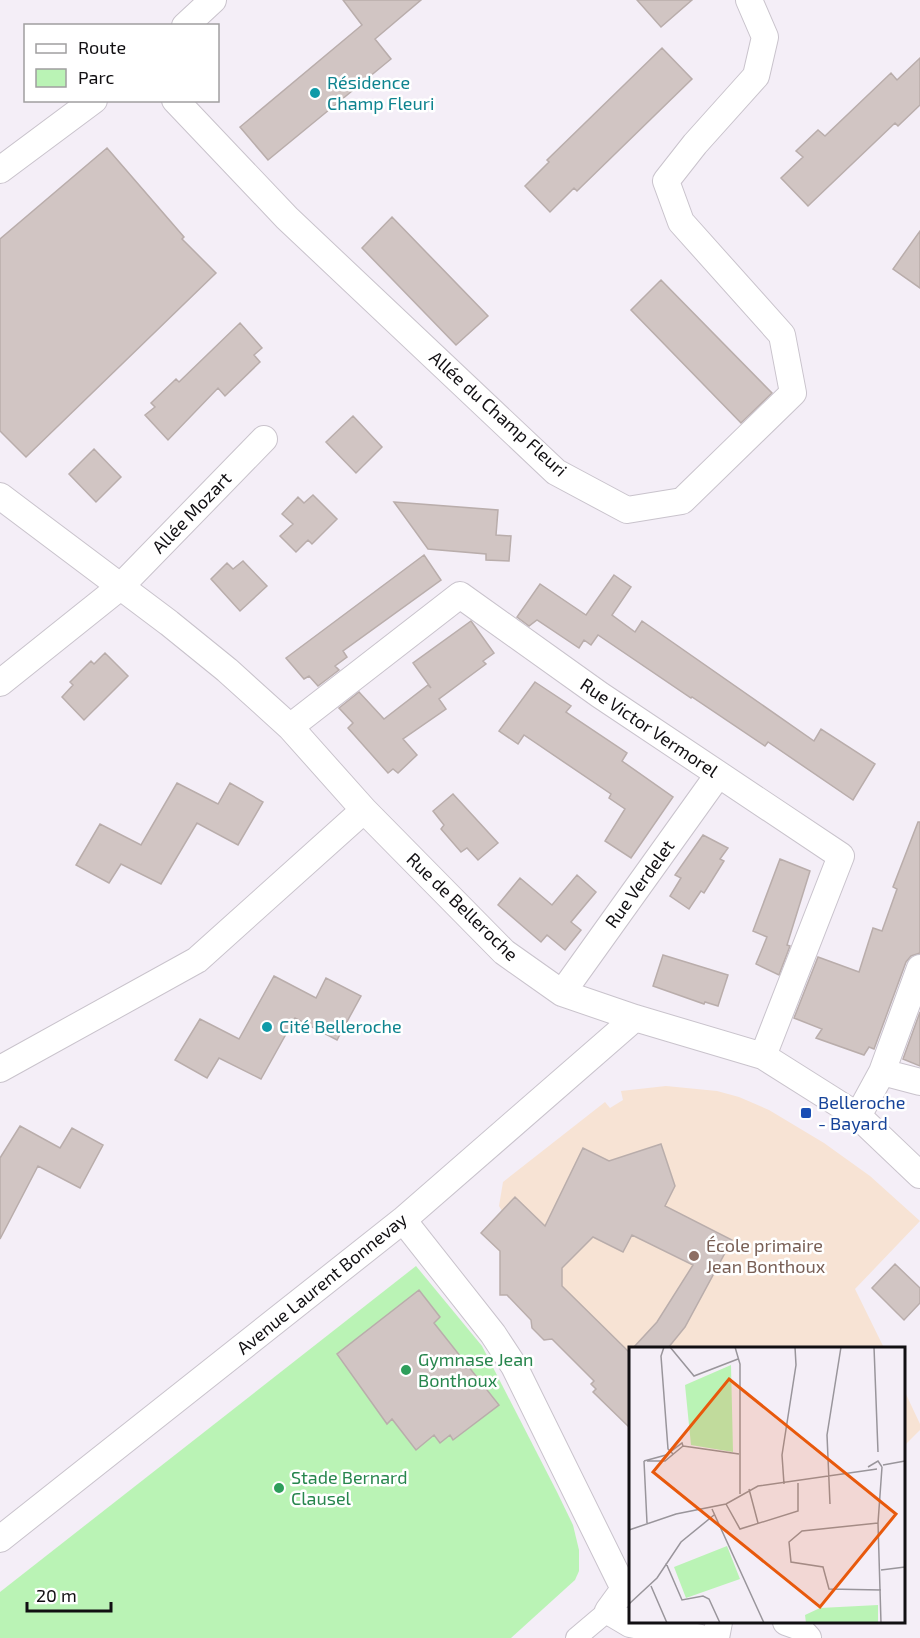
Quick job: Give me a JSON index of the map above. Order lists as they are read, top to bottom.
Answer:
{
  "streets": {
    "street": [
      "Allée du Champ Fleuri",
      "Allée Mozart",
      "Rue Victor Vermorel",
      "Rue Verdelet",
      "Rue de Belleroche",
      "Avenue Laurent Bonnevay"
    ]
  },
  "crossings": [
    ["Allée Mozart", "Rue de Belleroche"],
    ["Rue Victor Vermorel", "Rue Verdelet"],
    ["Rue Victor Vermorel", "Rue de Belleroche"],
    ["Rue Verdelet", "Rue de Belleroche"],
    ["Rue de Belleroche", "Avenue Laurent Bonnevay"]
  ],
  "places": {
    "other": [
      "Résidence Champ Fleuri",
      "Cité Belleroche",
      "École primaire Jean Bonthoux",
      "Gymnase Jean Bonthoux",
      "Stade Bernard Clausel"
    ],
    "transit": ["Belleroche - Bayard"]
  },
  "legend": ["Route", "Parc"],
  "scale_bar": "20 m"
}
